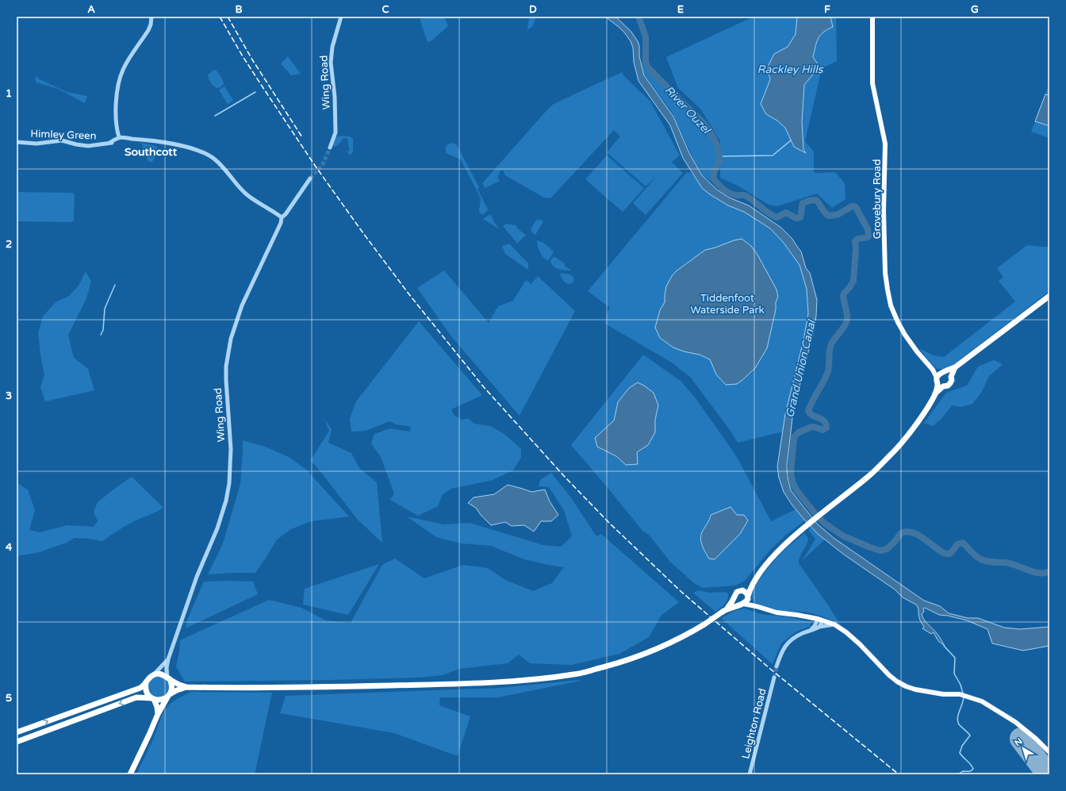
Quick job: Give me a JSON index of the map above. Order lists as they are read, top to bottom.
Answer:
{
  "streets": {
    "main road": ["Grovebury Road"],
    "street": ["Wing Road", "Himley Green", "Leighton Road"]
  },
  "districts": ["Southcott"],
  "water": ["Rackley Hills", "River Ouzel", "Grand Union Canal"],
  "parks": ["Tiddenfoot Waterside Park"],
  "north": "top left",
  "grid": {
    "columns": [
      "A",
      "B",
      "C",
      "D",
      "E",
      "F",
      "G"
    ],
    "rows": [
      "1",
      "2",
      "3",
      "4",
      "5"
    ]
  }
}
